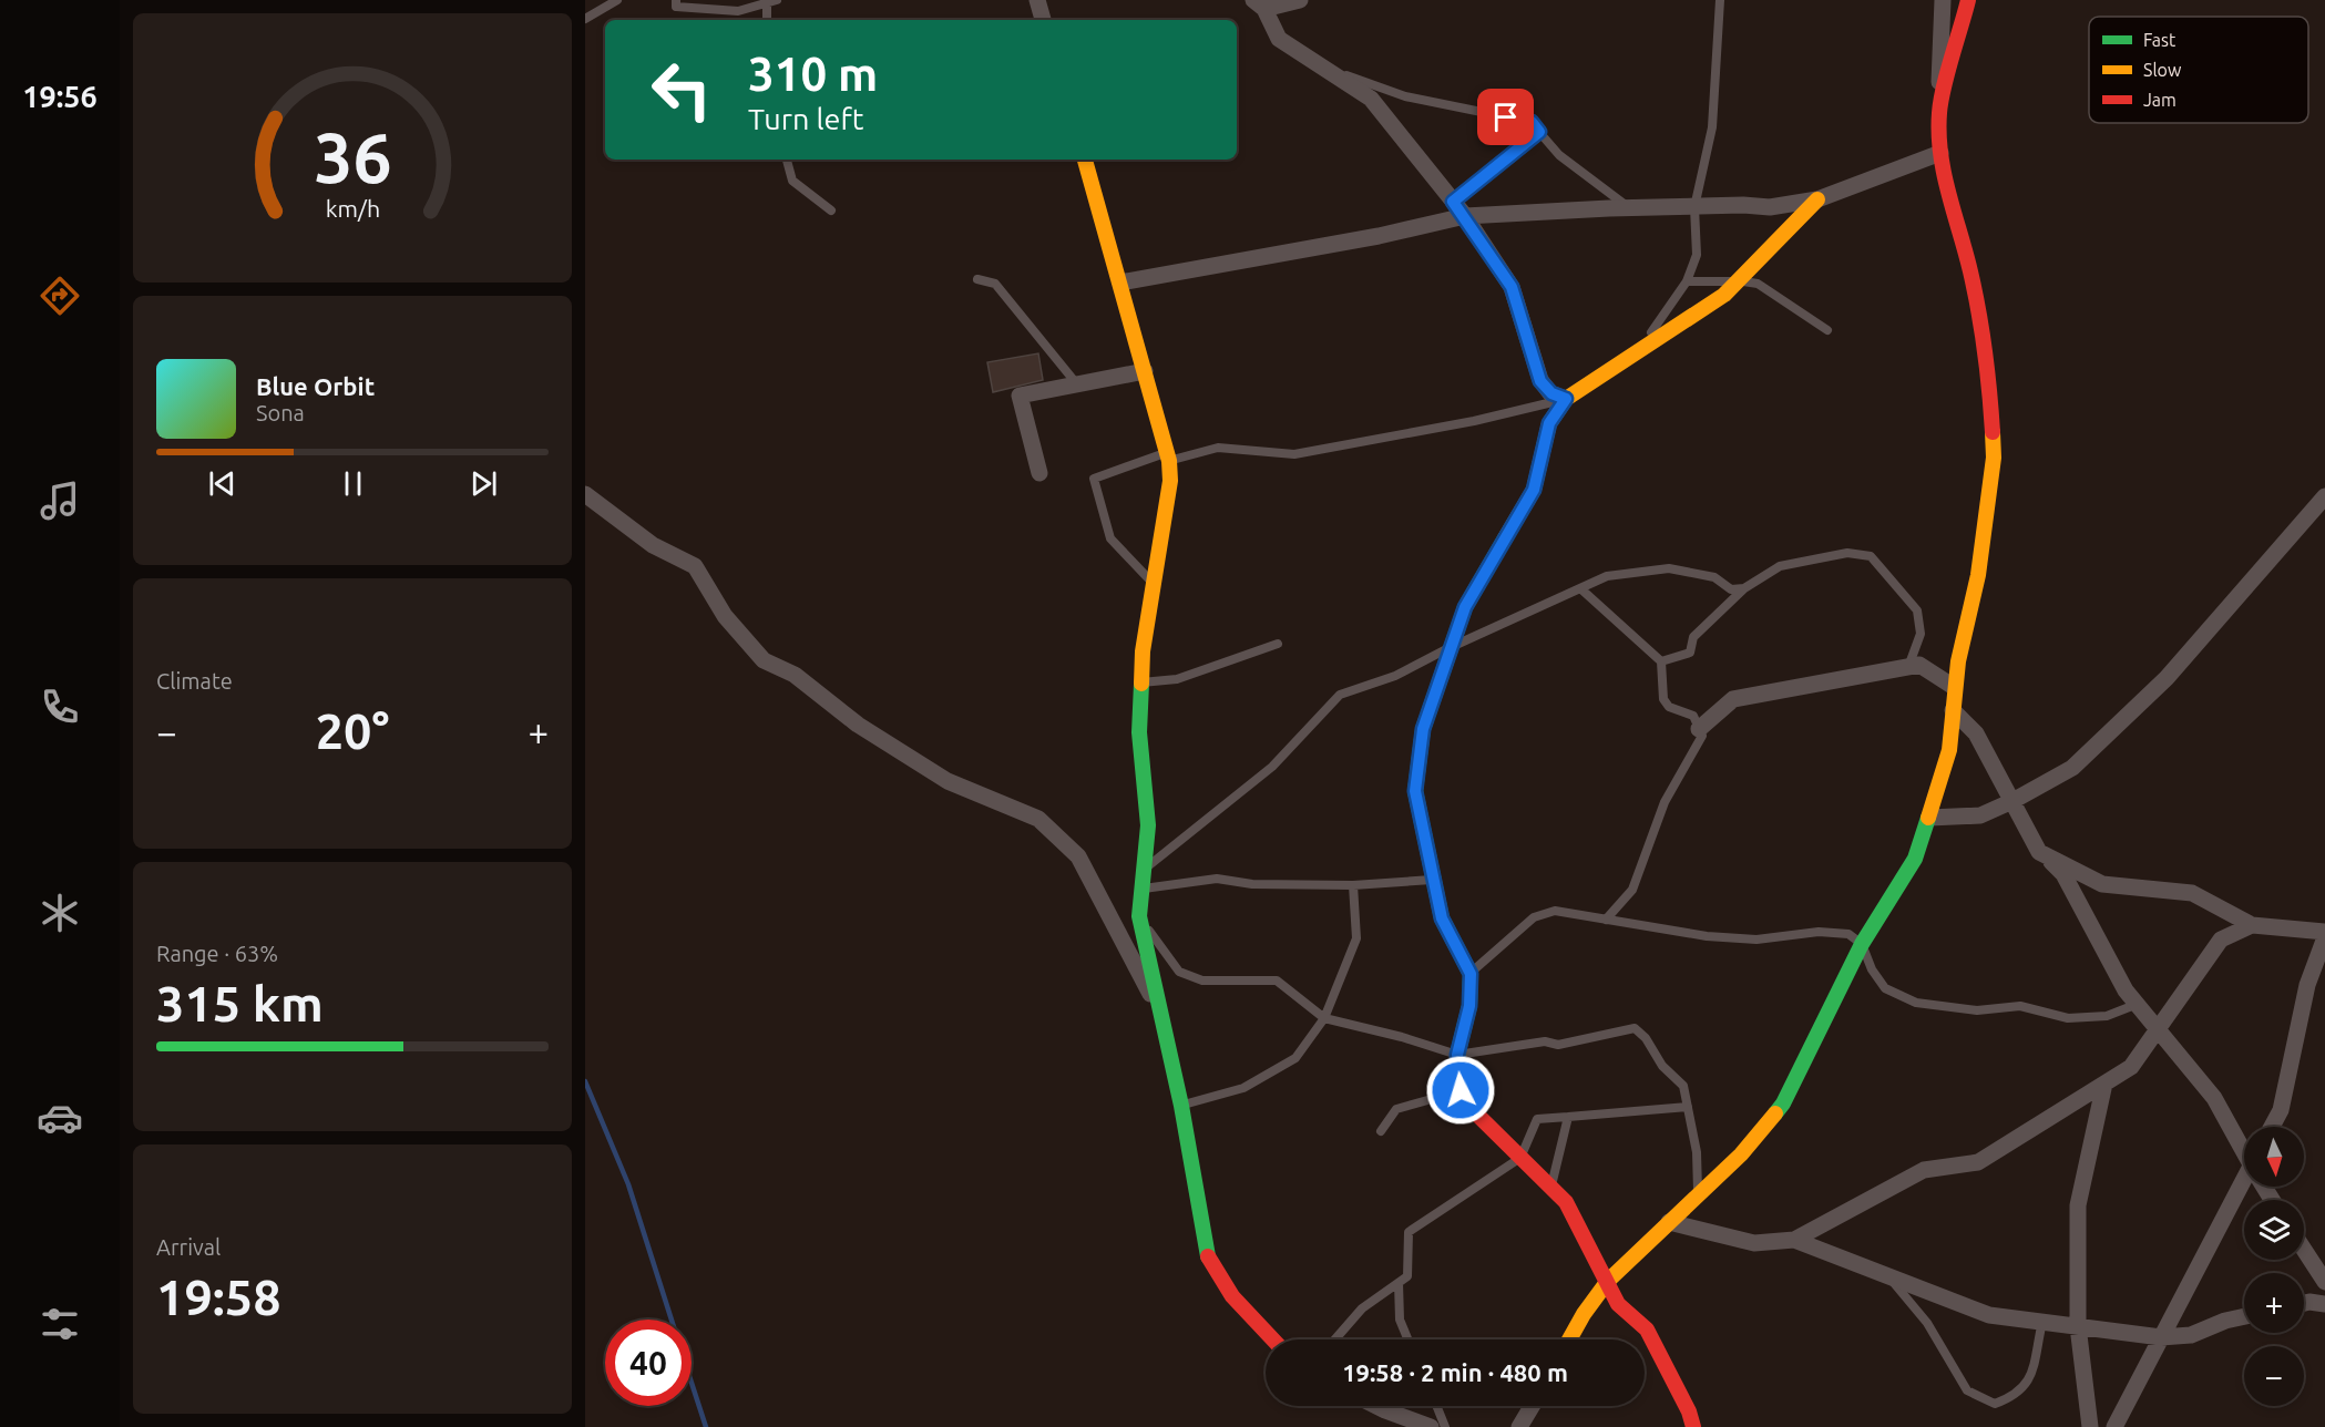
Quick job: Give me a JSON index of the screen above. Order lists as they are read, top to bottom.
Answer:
{
  "legend": ["Fast", "Slow", "Jam"],
  "north": "bottom",
  "page": {
    "tabs": "19:56",
    "turn": ["310 m", "Turn left"],
    "song": ["Blue Orbit", "Sona"],
    "tile": [
      "Climate",
      ["Range · 63%", "315 km"],
      ["Arrival", "19:58"]
    ],
    "heat": ["−", "20°", "+"],
    "map_buttons": ["+", "−"],
    "limit": "40",
    "trip": "19:58 · 2 min · 480 m",
    "gauge": ["36", "km/h"]
  }
}
